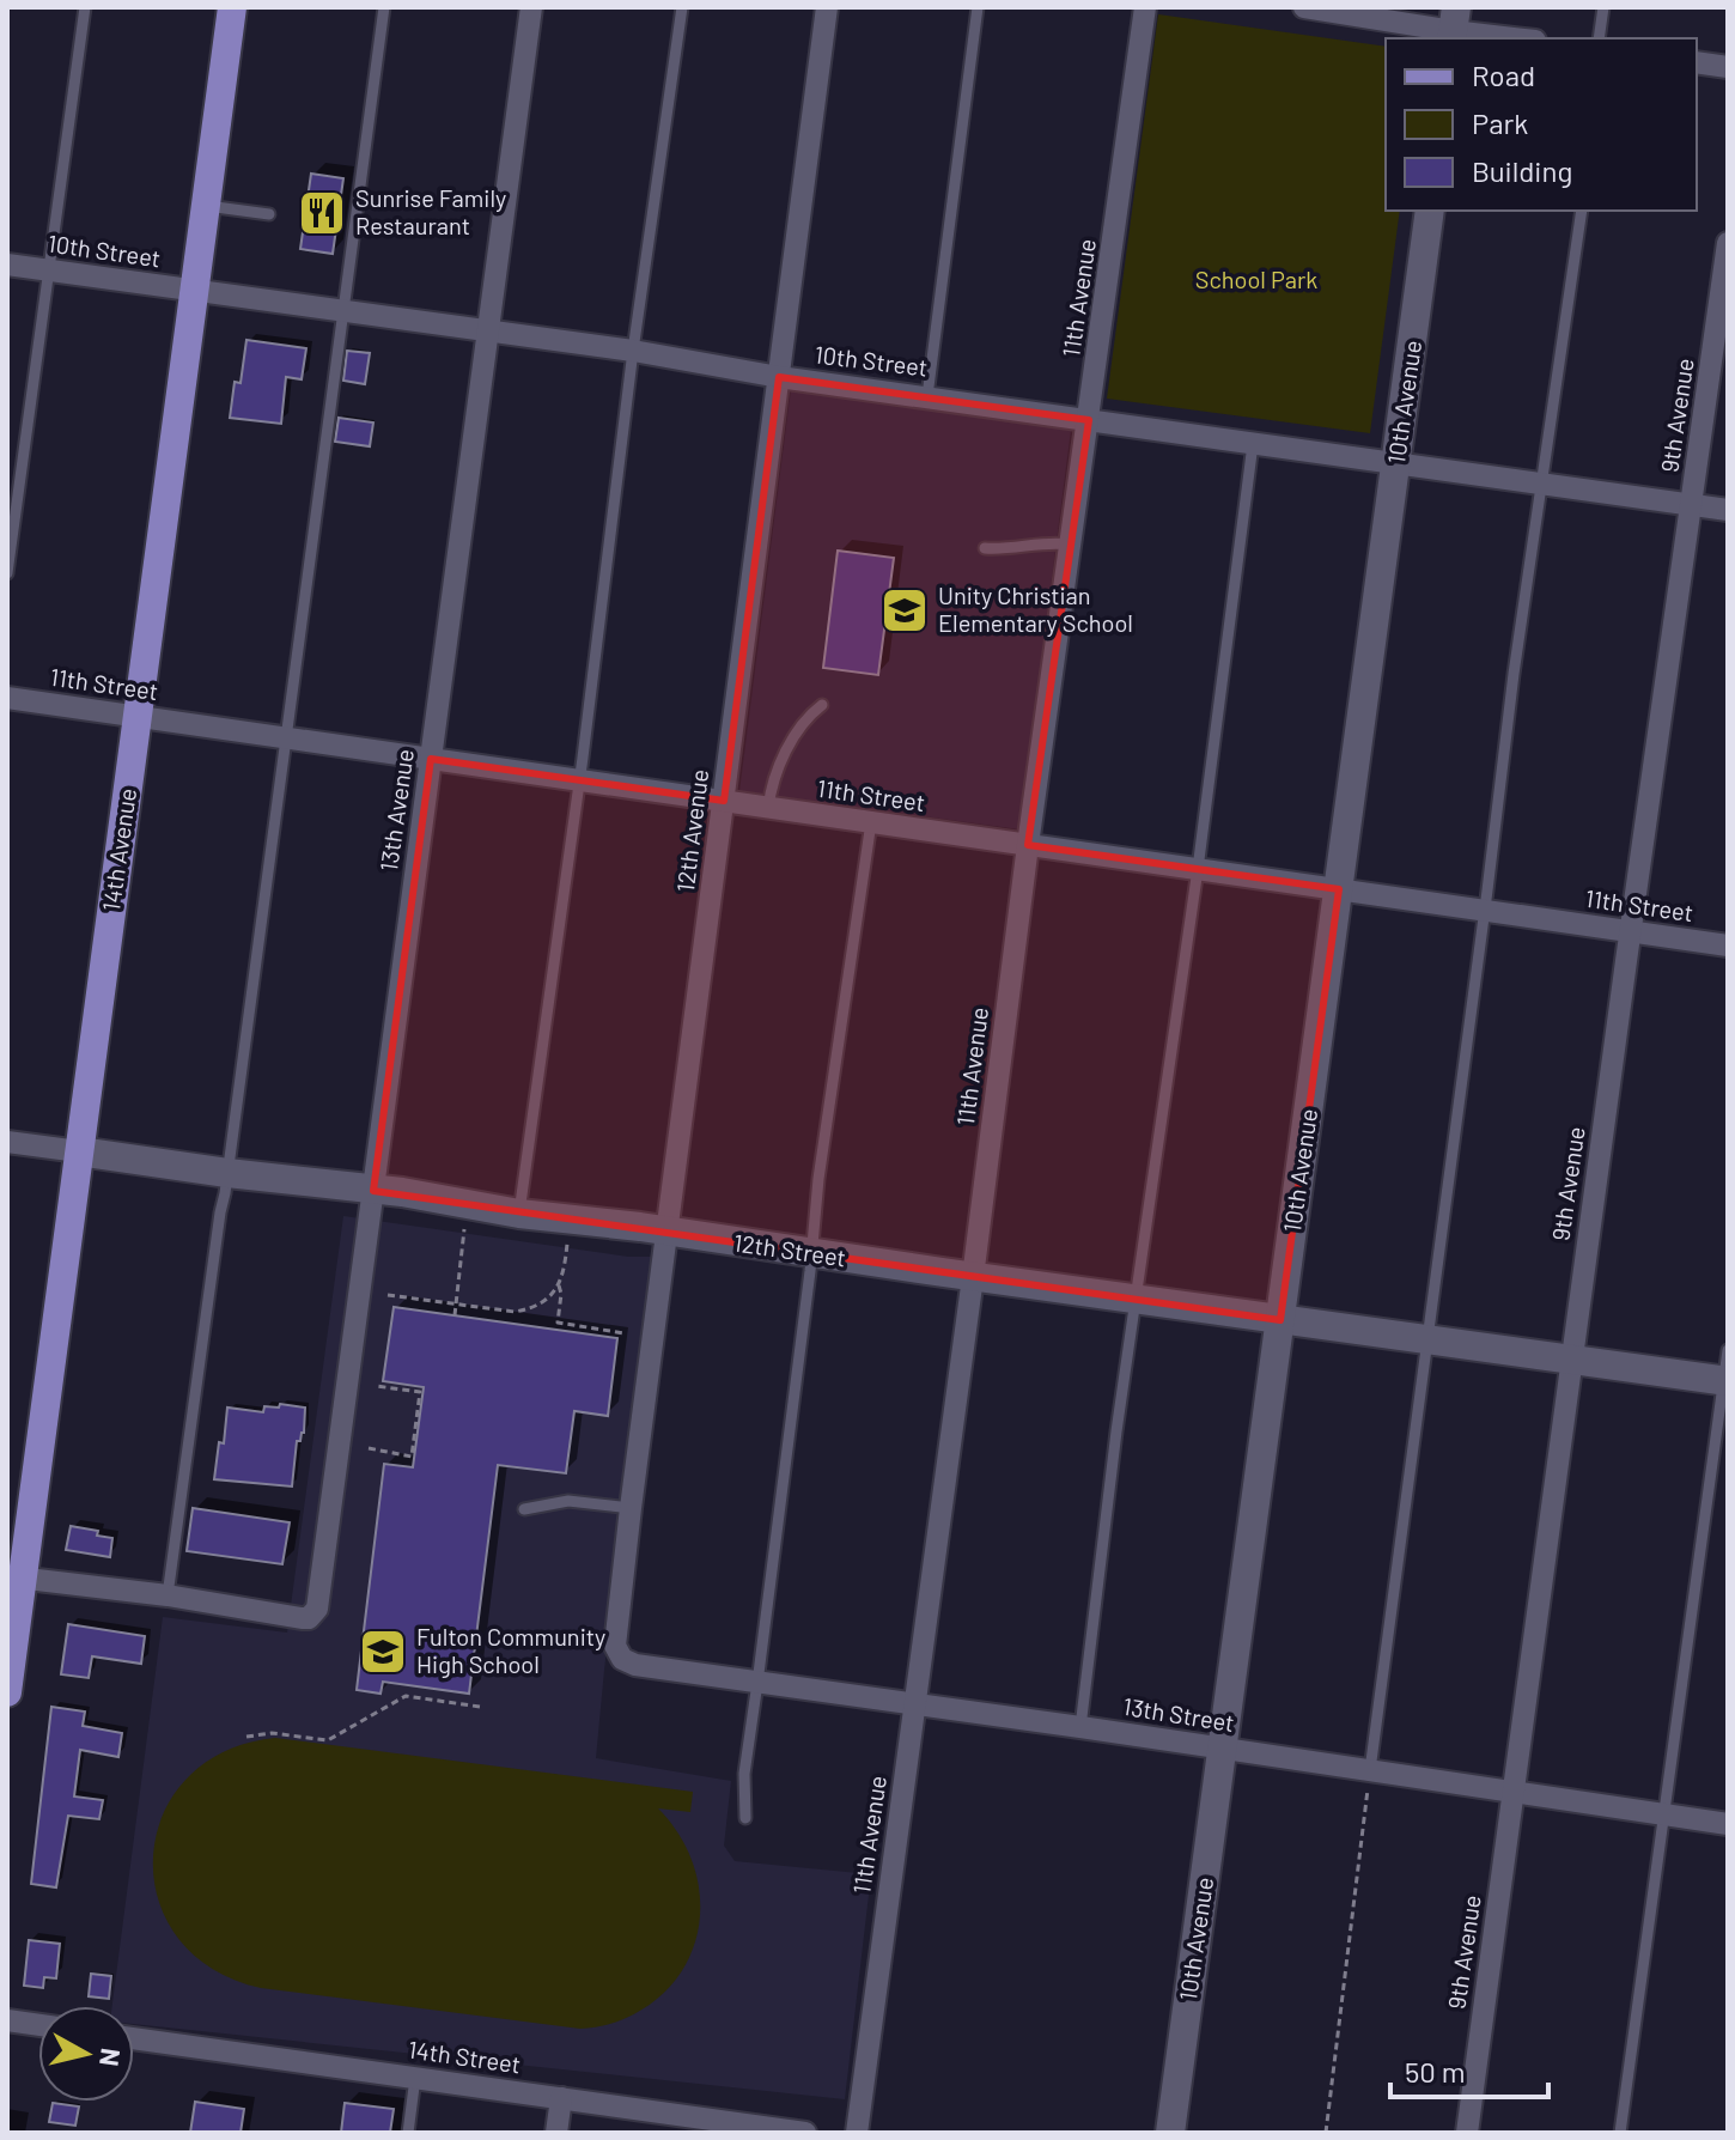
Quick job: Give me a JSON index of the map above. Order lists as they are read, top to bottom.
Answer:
{
  "streets": {
    "main road": ["14th Avenue"],
    "street": [
      "10th Street",
      "11th Avenue",
      "10th Avenue",
      "9th Avenue",
      "11th Street",
      "13th Avenue",
      "12th Avenue",
      "12th Street",
      "13th Street",
      "14th Street"
    ]
  },
  "crossings": [
    ["10th Street", "11th Avenue"],
    ["10th Street", "10th Avenue"],
    ["10th Street", "9th Avenue"],
    ["10th Street", "13th Avenue"],
    ["10th Street", "12th Avenue"],
    ["10th Street", "14th Avenue"],
    ["11th Avenue", "11th Street"],
    ["11th Avenue", "12th Street"],
    ["11th Avenue", "13th Street"],
    ["10th Avenue", "11th Street"],
    ["10th Avenue", "12th Street"],
    ["10th Avenue", "13th Street"],
    ["9th Avenue", "11th Street"],
    ["9th Avenue", "12th Street"],
    ["9th Avenue", "13th Street"],
    ["11th Street", "13th Avenue"],
    ["11th Street", "12th Avenue"],
    ["11th Street", "14th Avenue"],
    ["13th Avenue", "12th Street"],
    ["12th Avenue", "12th Street"],
    ["12th Avenue", "13th Street"],
    ["14th Avenue", "12th Street"]
  ],
  "parks": ["School Park"],
  "places": {
    "restaurant": ["Sunrise Family Restaurant"],
    "school or university": ["Unity Christian Elementary School", "Fulton Community High School"]
  },
  "legend": ["Road", "Park", "Building"],
  "scale_bar": "50 m",
  "north": "right"
}
